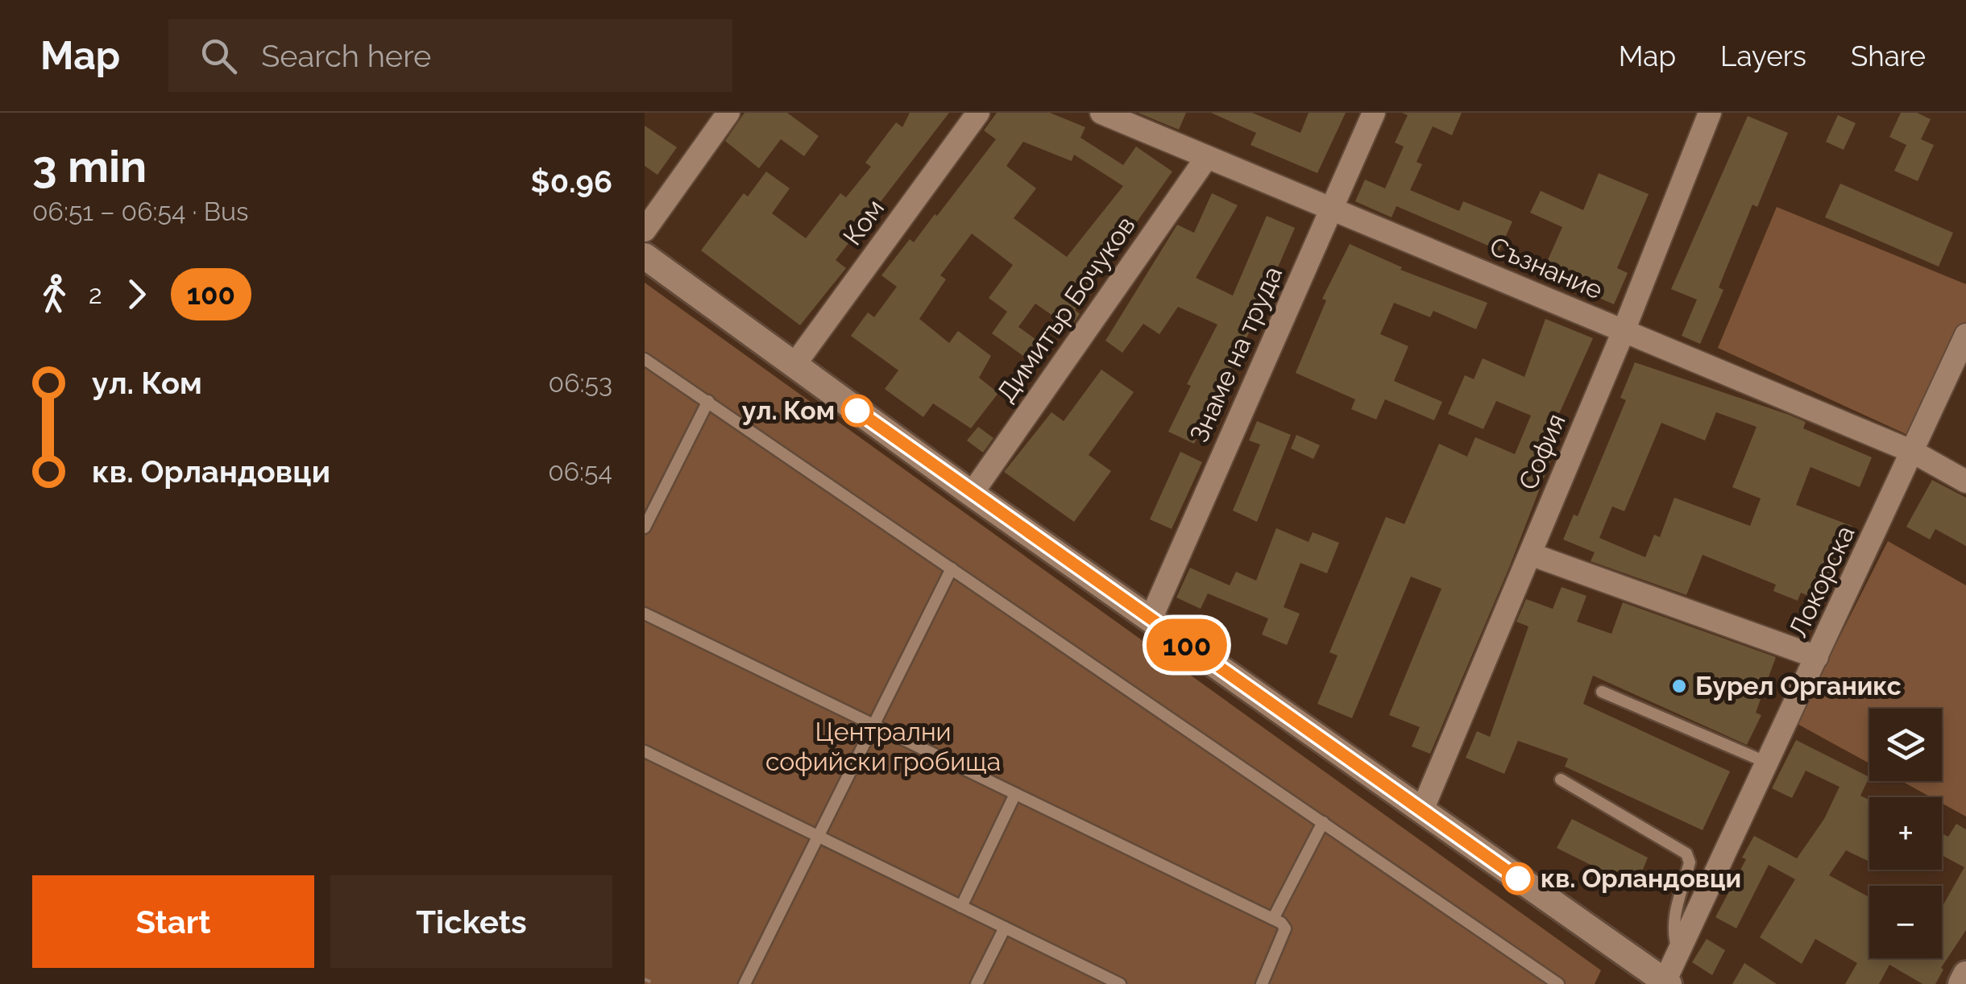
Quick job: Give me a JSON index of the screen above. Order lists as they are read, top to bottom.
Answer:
{
  "streets": {
    "street": [
      "Ком",
      "Съзнание",
      "Димитър Бочуков",
      "Знаме на труда",
      "София",
      "Локорска"
    ]
  },
  "crossings": [
    ["Съзнание", "Димитър Бочуков"],
    ["Съзнание", "Знаме на труда"],
    ["Съзнание", "София"],
    ["Съзнание", "Локорска"]
  ],
  "parks": ["Централни софийски гробища"],
  "places": ["ул. Ком", "Бурел Органикс", "кв. Орландовци"],
  "lines": ["bus line 100"],
  "page": {
    "header": "Map",
    "search": "Search here",
    "nav": ["Map", "Layers", "Share"],
    "heading": ["3 min", "06:51 – 06:54 · Bus", "$0.96"],
    "on_map": "100",
    "legs": ["2", "100"],
    "list": [
      {
        "name": "ул. Ком",
        "value": "06:53"
      },
      {
        "name": "кв. Орландовци",
        "value": "06:54"
      }
    ],
    "map_buttons": ["+", "−"],
    "buttons": ["Start", "Tickets"]
  }
}
